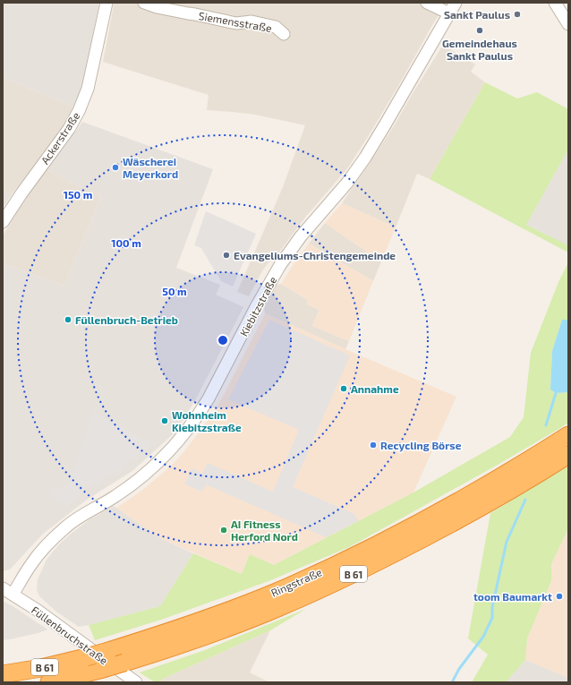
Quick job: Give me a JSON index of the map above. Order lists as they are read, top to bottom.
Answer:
{
  "streets": {
    "highway": ["B 61", "Ringstraße"],
    "street": [
      "Siemensstraße",
      "Ackerstraße",
      "Kiebitzstraße",
      "Füllenbruchstraße"
    ]
  },
  "crossings": [
    ["Kiebitzstraße", "Füllenbruchstraße"]
  ],
  "places": [
    "Sankt Paulus",
    "Gemeindehaus Sankt Paulus",
    "Wäscherei Meyerkord",
    "Evangeliums-Christengemeinde",
    "Füllenbruch-Betrieb",
    "Annahme",
    "Wohnheim Kiebitzstraße",
    "Recycling Börse",
    "AI Fitness Herford Nord",
    "toom Baumarkt"
  ],
  "rings": ["150 m", "100 m", "50 m"]
}
